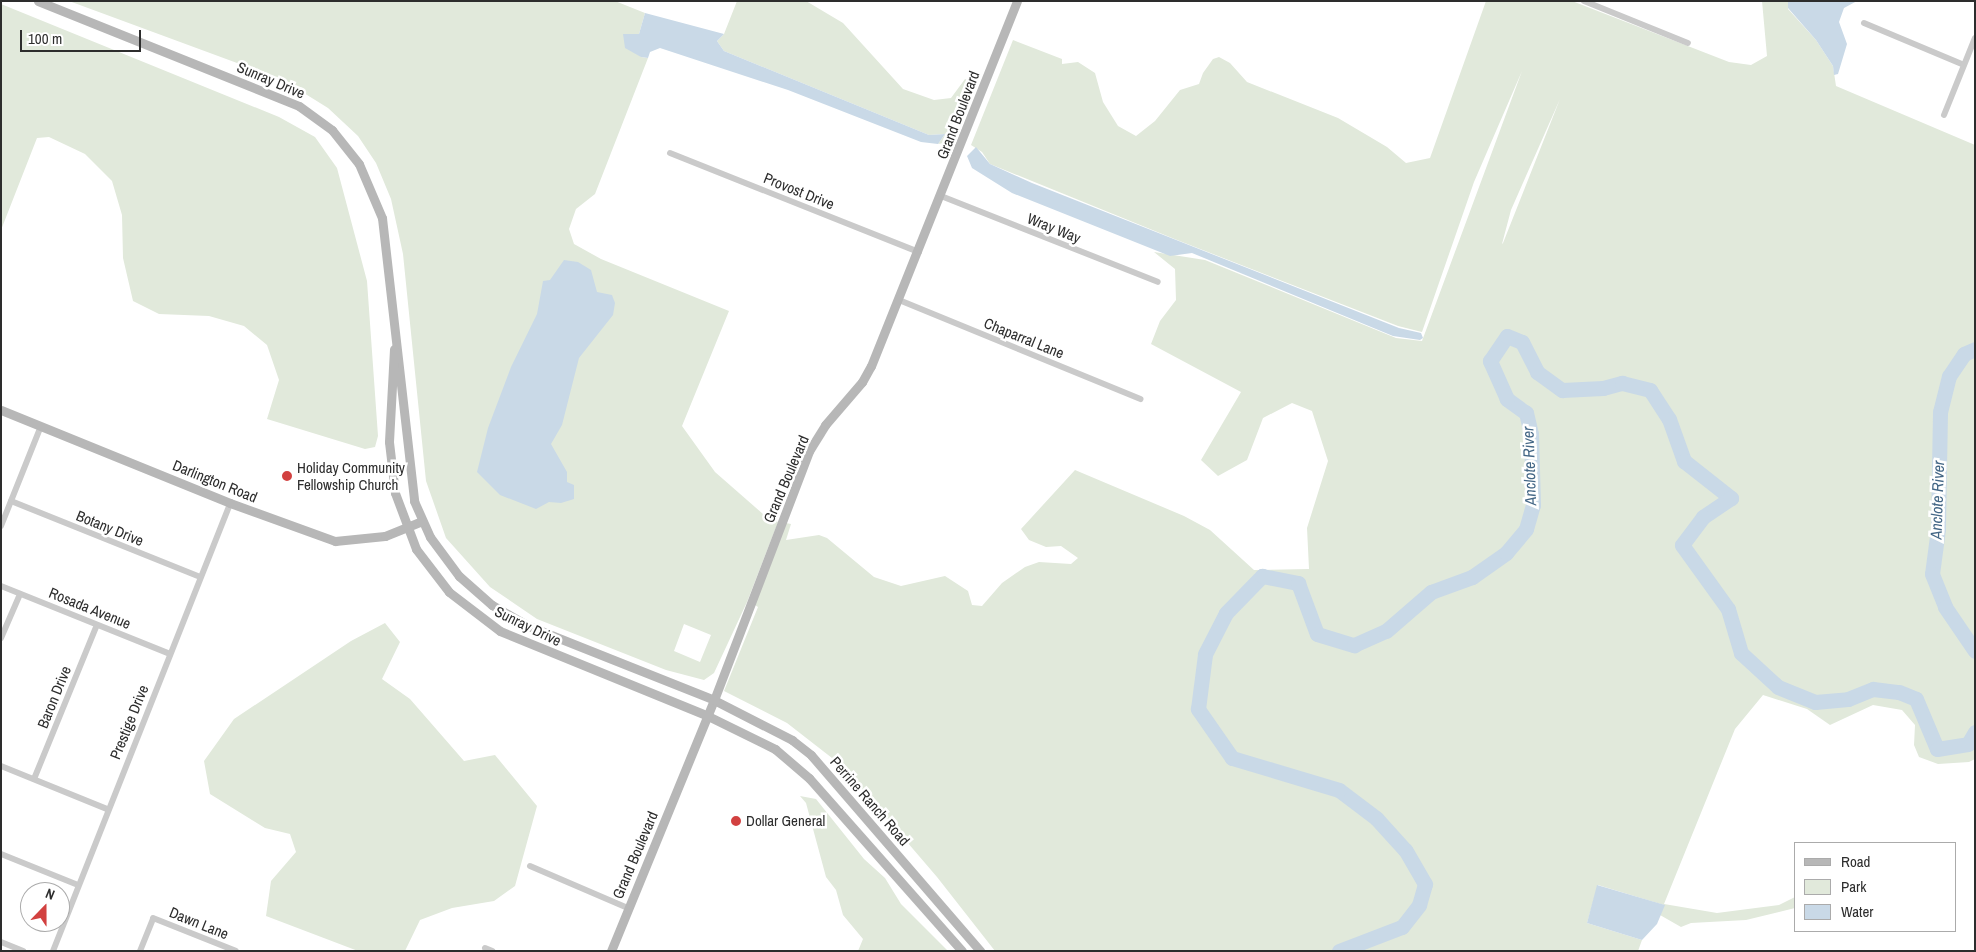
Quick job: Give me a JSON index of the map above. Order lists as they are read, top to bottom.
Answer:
{
  "streets": {
    "street": [
      "Sunray Drive",
      "Grand Boulevard",
      "Provost Drive",
      "Wray Way",
      "Chaparral Lane",
      "Darlington Road",
      "Botany Drive",
      "Rosada Avenue",
      "Baron Drive",
      "Prestige Drive",
      "Perrine Ranch Road",
      "Dawn Lane"
    ]
  },
  "crossings": [
    ["Sunray Drive", "Grand Boulevard"],
    ["Sunray Drive", "Darlington Road"],
    ["Sunray Drive", "Perrine Ranch Road"],
    ["Grand Boulevard", "Provost Drive"],
    ["Grand Boulevard", "Wray Way"],
    ["Grand Boulevard", "Chaparral Lane"],
    ["Grand Boulevard", "Perrine Ranch Road"],
    ["Darlington Road", "Prestige Drive"],
    ["Botany Drive", "Prestige Drive"],
    ["Rosada Avenue", "Baron Drive"],
    ["Rosada Avenue", "Prestige Drive"]
  ],
  "water": ["Anclote River"],
  "places": ["Holiday Community Fellowship Church", "Dollar General"],
  "legend": ["Road", "Park", "Water"],
  "scale_bar": "100 m",
  "north": "top"
}
